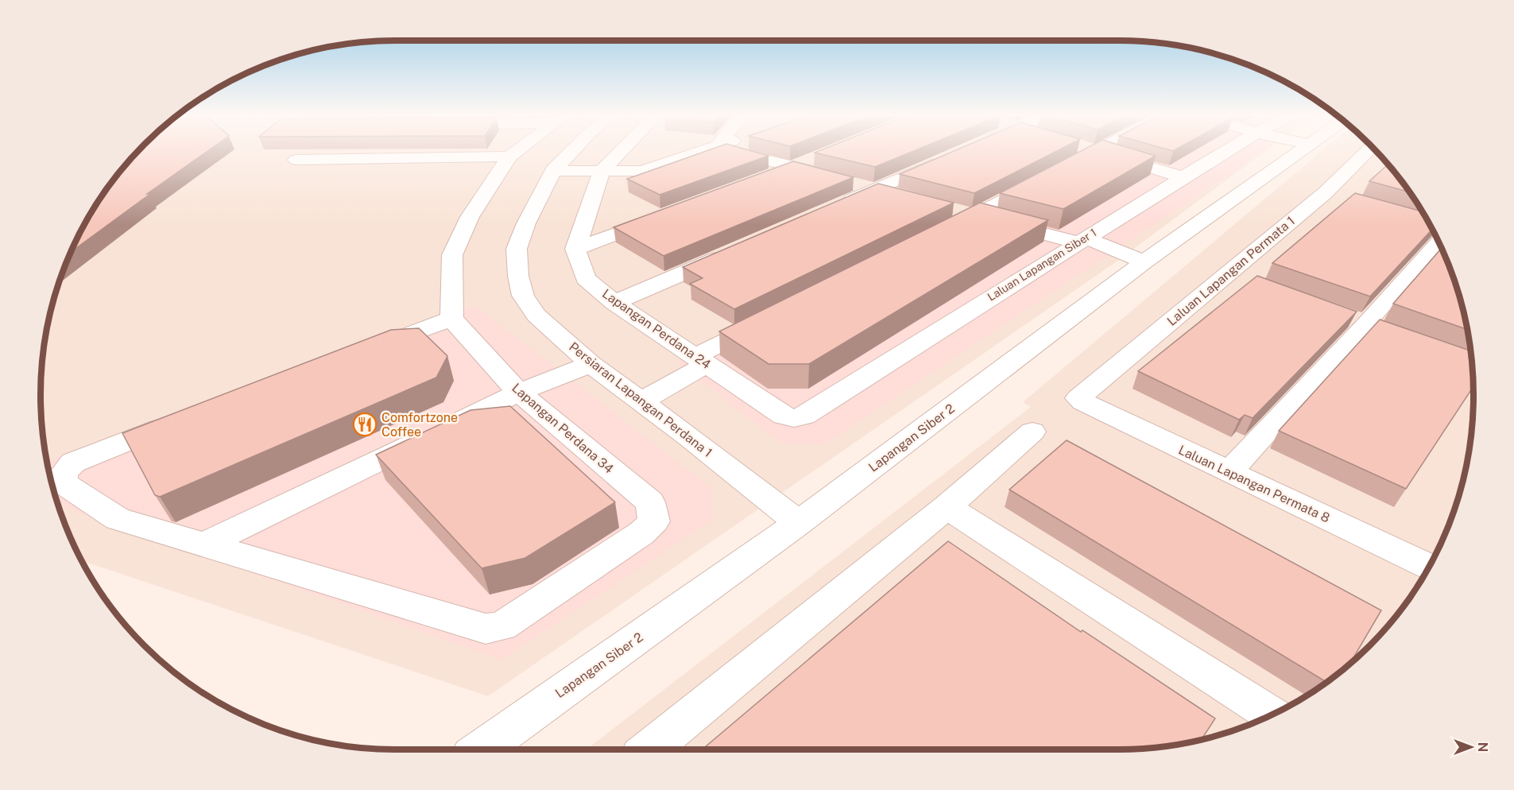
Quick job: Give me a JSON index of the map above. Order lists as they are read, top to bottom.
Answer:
{
  "streets": {
    "street": [
      "Laluan Lapangan Siber 1",
      "Laluan Lapangan Permata 1",
      "Lapangan Perdana 24",
      "Persiaran Lapangan Perdana 1",
      "Lapangan Perdana 34",
      "Lapangan Siber 2",
      "Laluan Lapangan Permata 8"
    ]
  },
  "crossings": [
    ["Laluan Lapangan Siber 1", "Lapangan Perdana 24"],
    ["Laluan Lapangan Permata 1", "Laluan Lapangan Permata 8"],
    ["Persiaran Lapangan Perdana 1", "Lapangan Siber 2"]
  ],
  "places": {
    "restaurant": ["Comfortzone Coffee"]
  },
  "north": "right"
}
